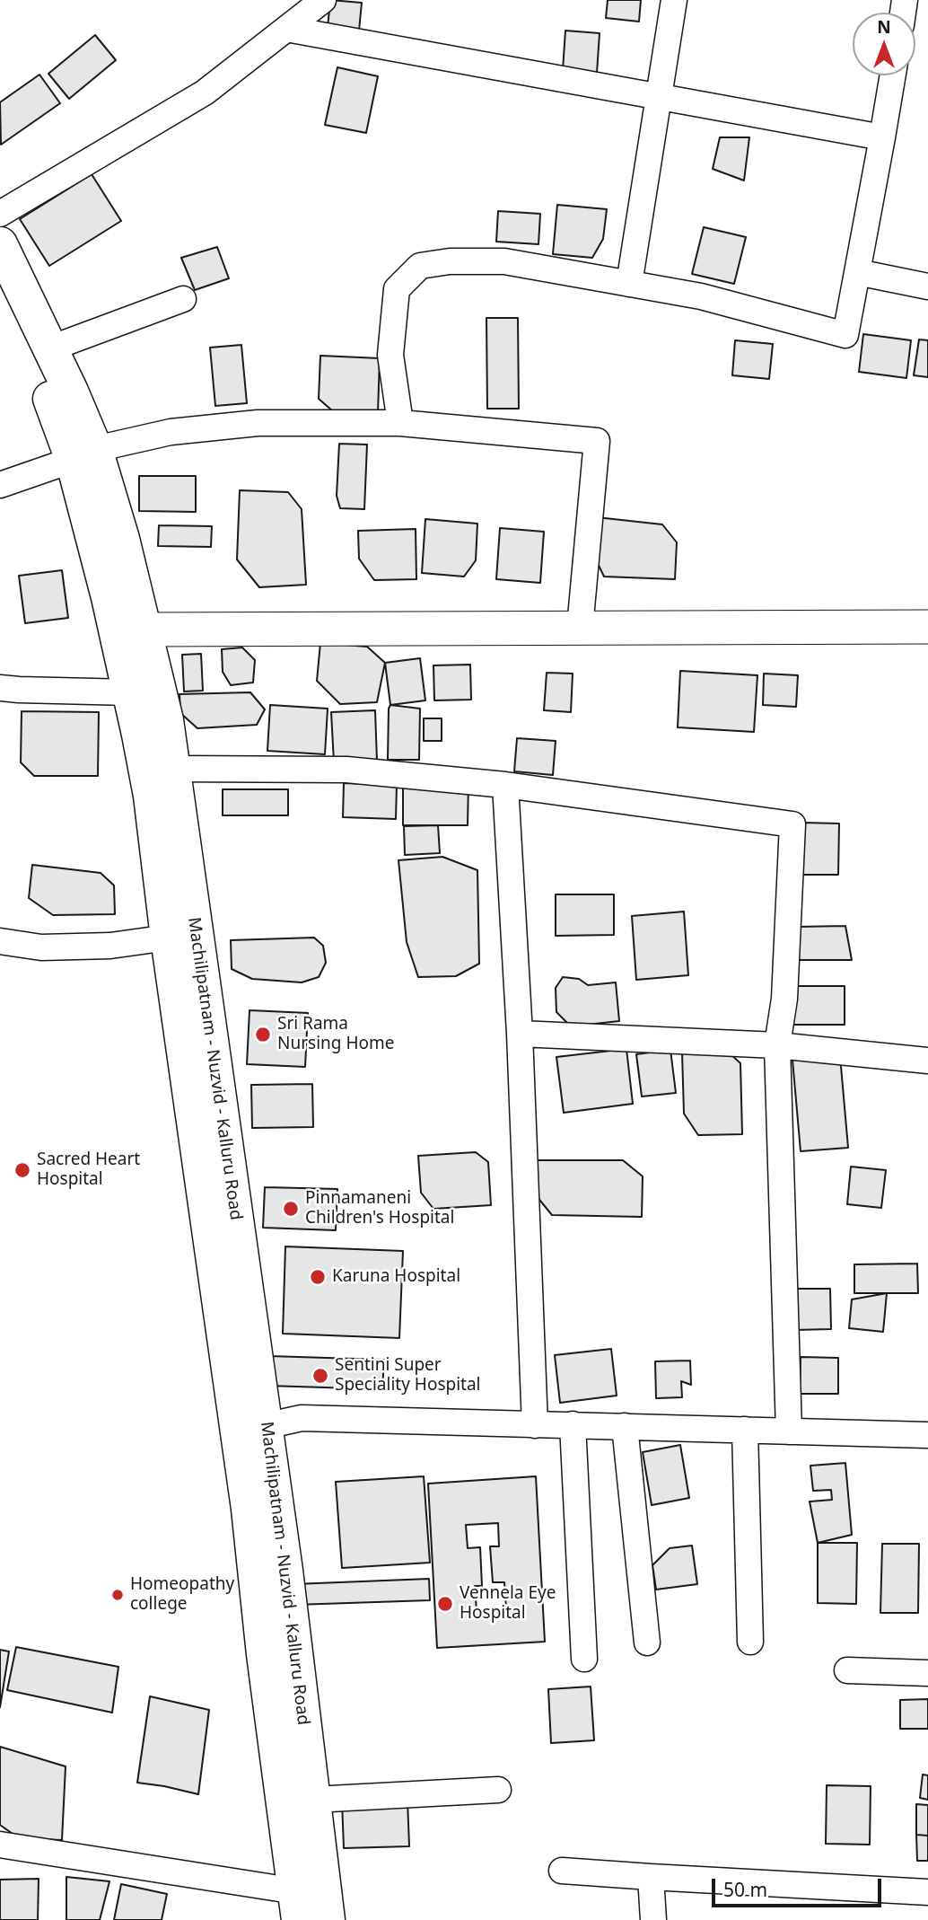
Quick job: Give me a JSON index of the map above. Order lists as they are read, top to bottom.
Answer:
{
  "streets": {
    "highway": ["Machilipatnam - Nuzvid - Kalluru Road"]
  },
  "places": [
    "Sri Rama Nursing Home",
    "Sacred Heart Hospital",
    "Pinnamaneni Children's Hospital",
    "Karuna Hospital",
    "Sentini Super Speciality Hospital",
    "Homeopathy college",
    "Vennela Eye Hospital"
  ],
  "scale_bar": "50 m",
  "north": "top"
}
